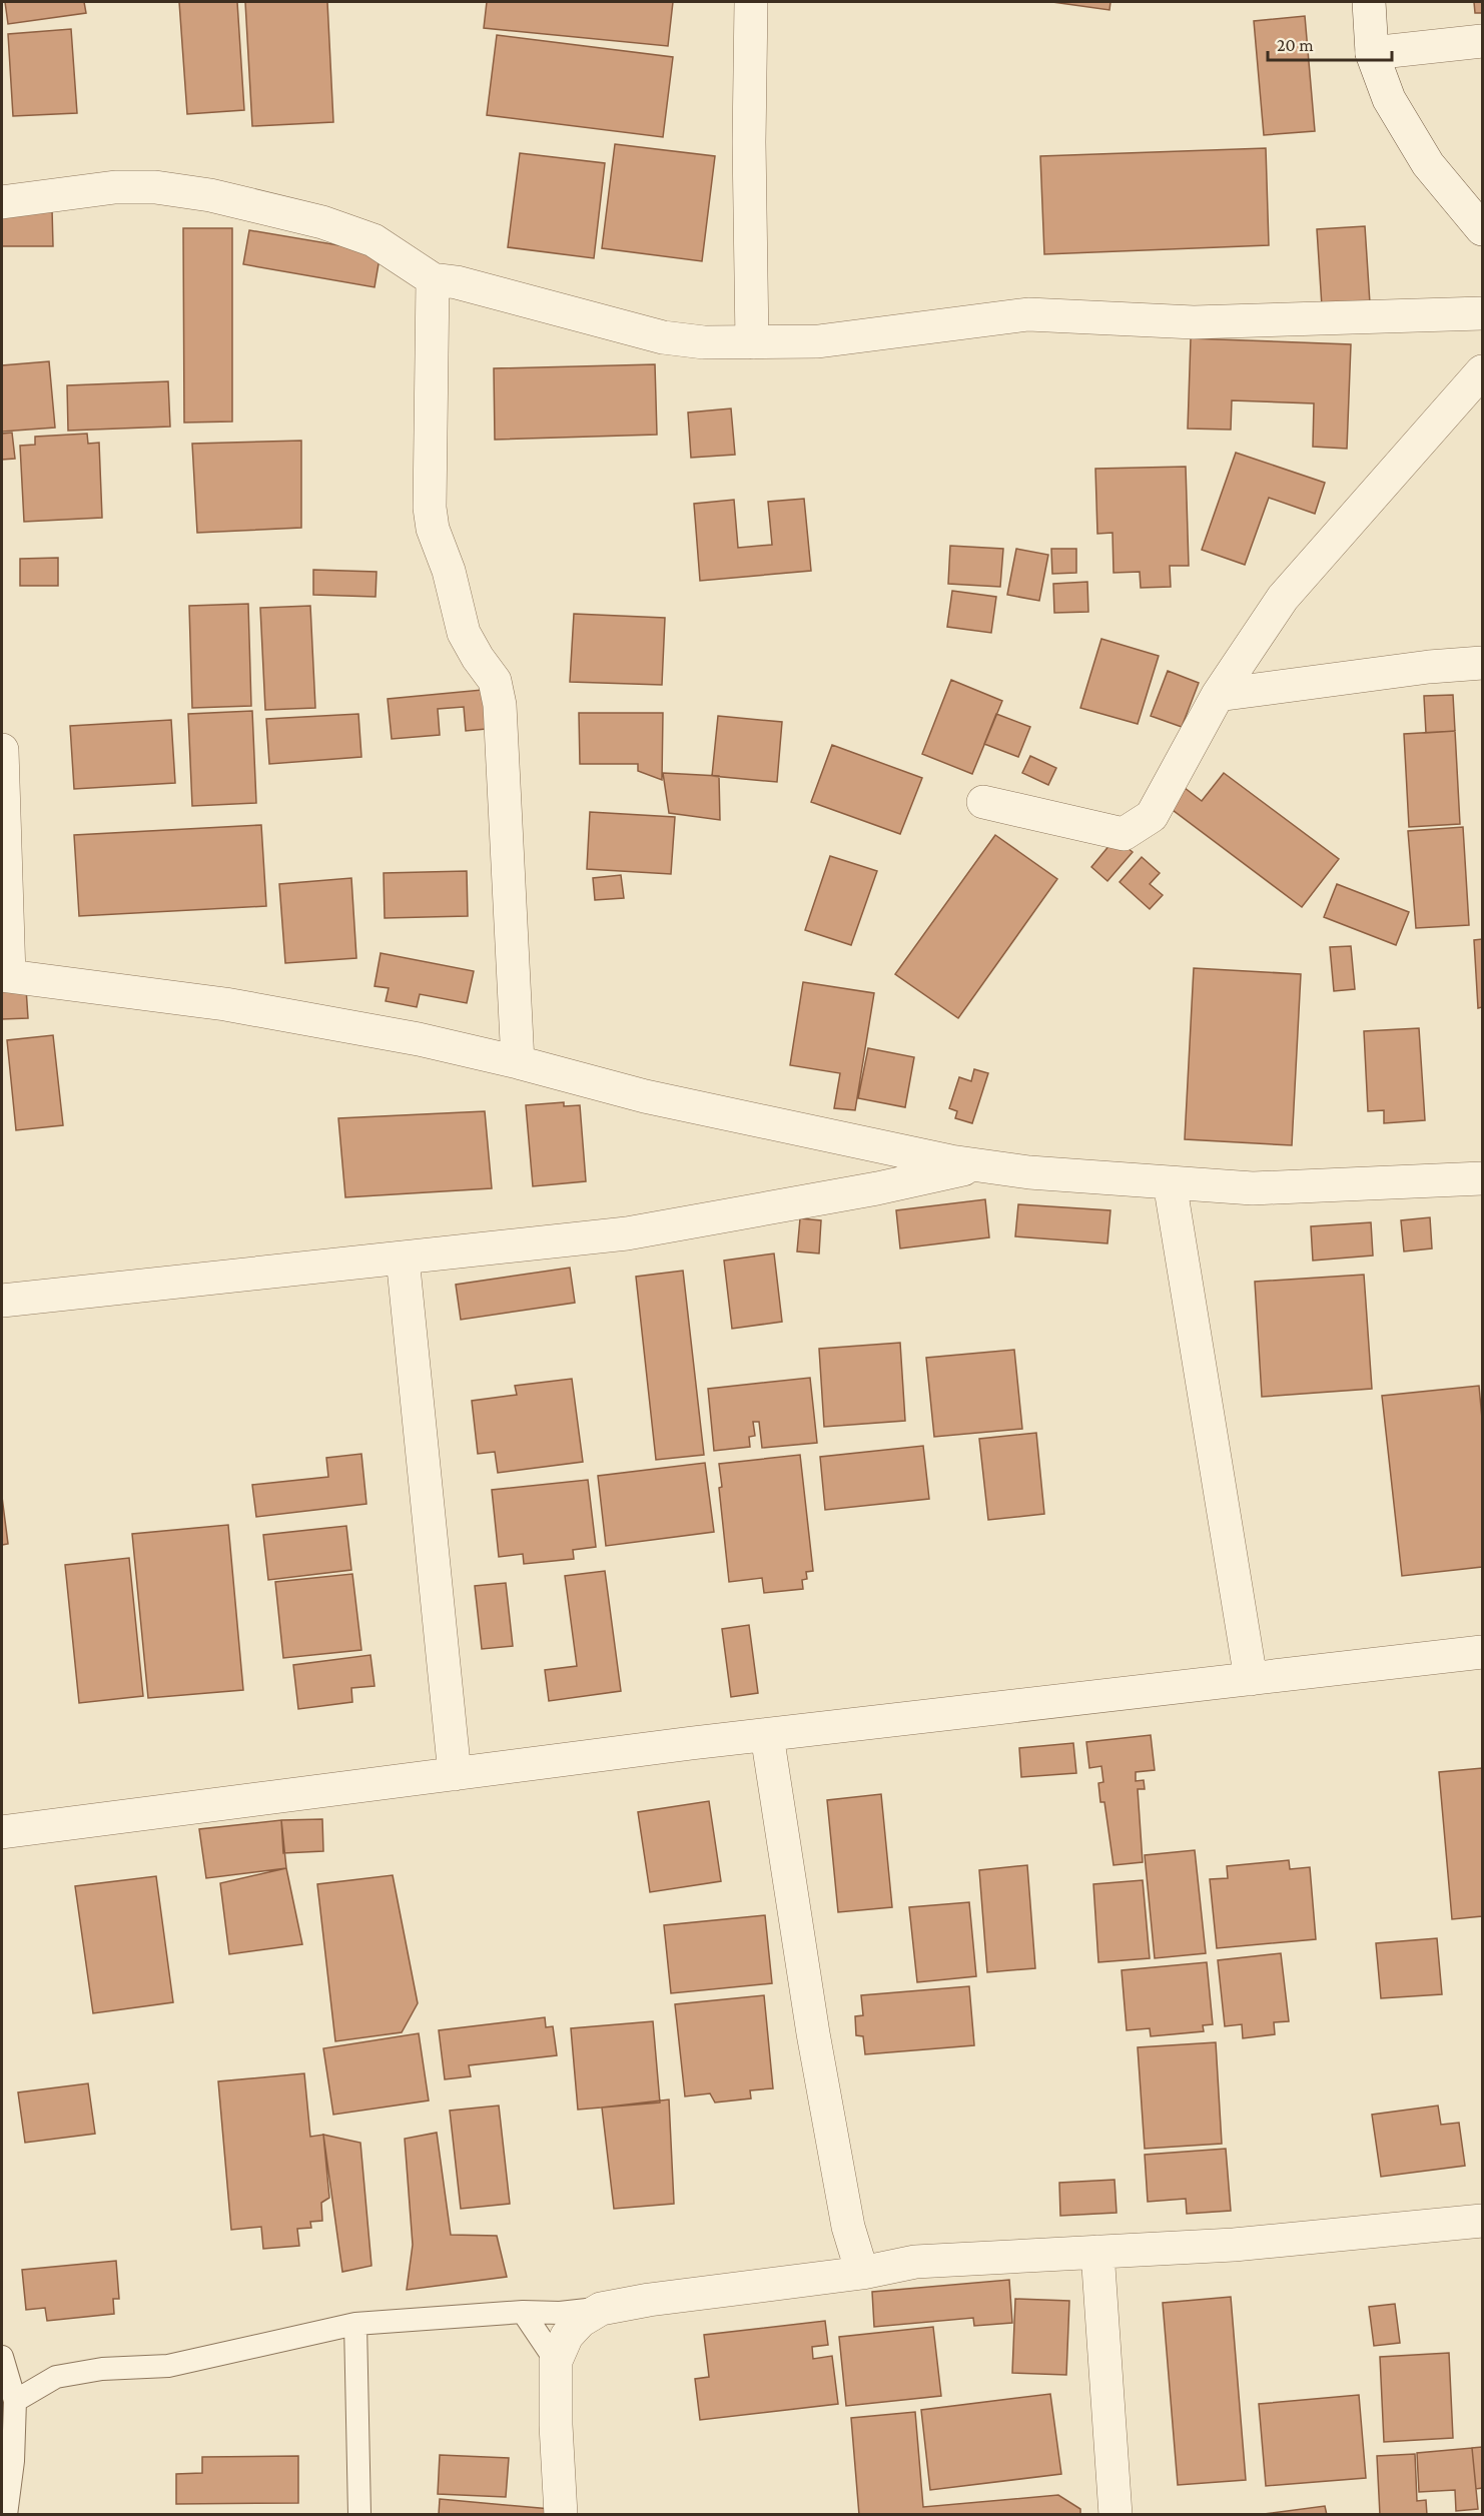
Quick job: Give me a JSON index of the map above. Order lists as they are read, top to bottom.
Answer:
{
  "scale_bar": "20 m"
}
